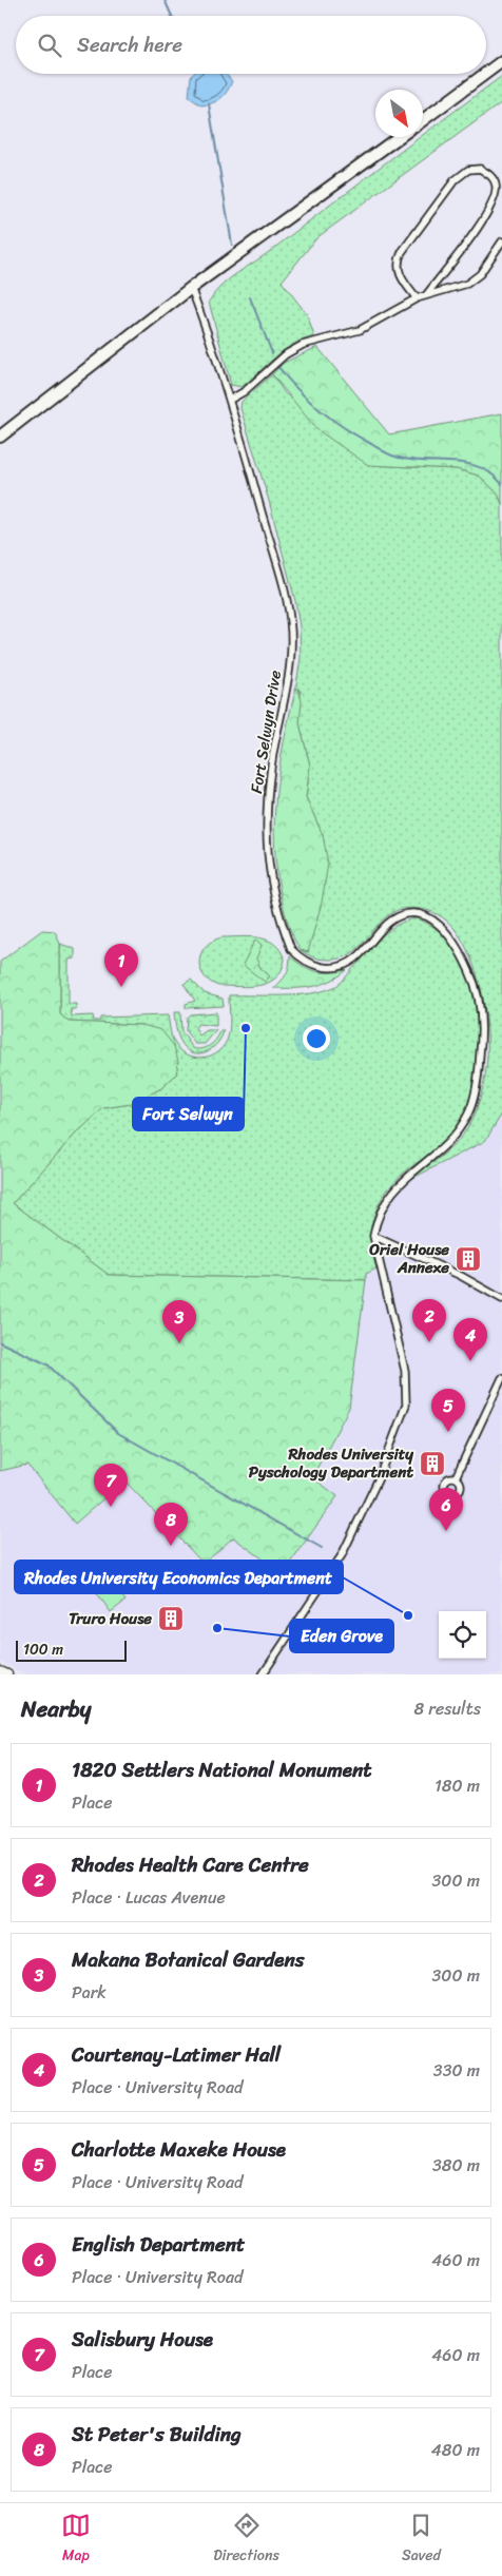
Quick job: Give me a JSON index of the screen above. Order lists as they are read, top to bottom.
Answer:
{
  "streets": {
    "street": ["Fort Selwyn Drive"]
  },
  "places": {
    "other": ["Fort Selwyn", "Rhodes University Economics Department", "Eden Grove"],
    "building": ["Oriel House Annexe", "Rhodes University Pyschology Department", "Truro House"]
  },
  "scale_bar": "100 m",
  "north": "bottom right",
  "page": {
    "search": "Search here",
    "pins": [
      "1",
      "2",
      "3",
      "4",
      "5",
      "7",
      "6",
      "8"
    ],
    "scale": "100 m",
    "heading": ["Nearby", "8 results"],
    "list": [
      {
        "mark": "1",
        "name": "1820 Settlers National Monument",
        "note": "Place",
        "value": "180 m"
      },
      {
        "mark": "2",
        "name": "Rhodes Health Care Centre",
        "note": "Place · Lucas Avenue",
        "value": "300 m"
      },
      {
        "mark": "3",
        "name": "Makana Botanical Gardens",
        "note": "Park",
        "value": "300 m"
      },
      {
        "mark": "4",
        "name": "Courtenay-Latimer Hall",
        "note": "Place · University Road",
        "value": "330 m"
      },
      {
        "mark": "5",
        "name": "Charlotte Maxeke House",
        "note": "Place · University Road",
        "value": "380 m"
      },
      {
        "mark": "6",
        "name": "English Department",
        "note": "Place · University Road",
        "value": "460 m"
      },
      {
        "mark": "7",
        "name": "Salisbury House",
        "note": "Place",
        "value": "460 m"
      },
      {
        "mark": "8",
        "name": "St Peter's Building",
        "note": "Place",
        "value": "480 m"
      }
    ],
    "nav": ["Map", "Directions", "Saved"]
  }
}
